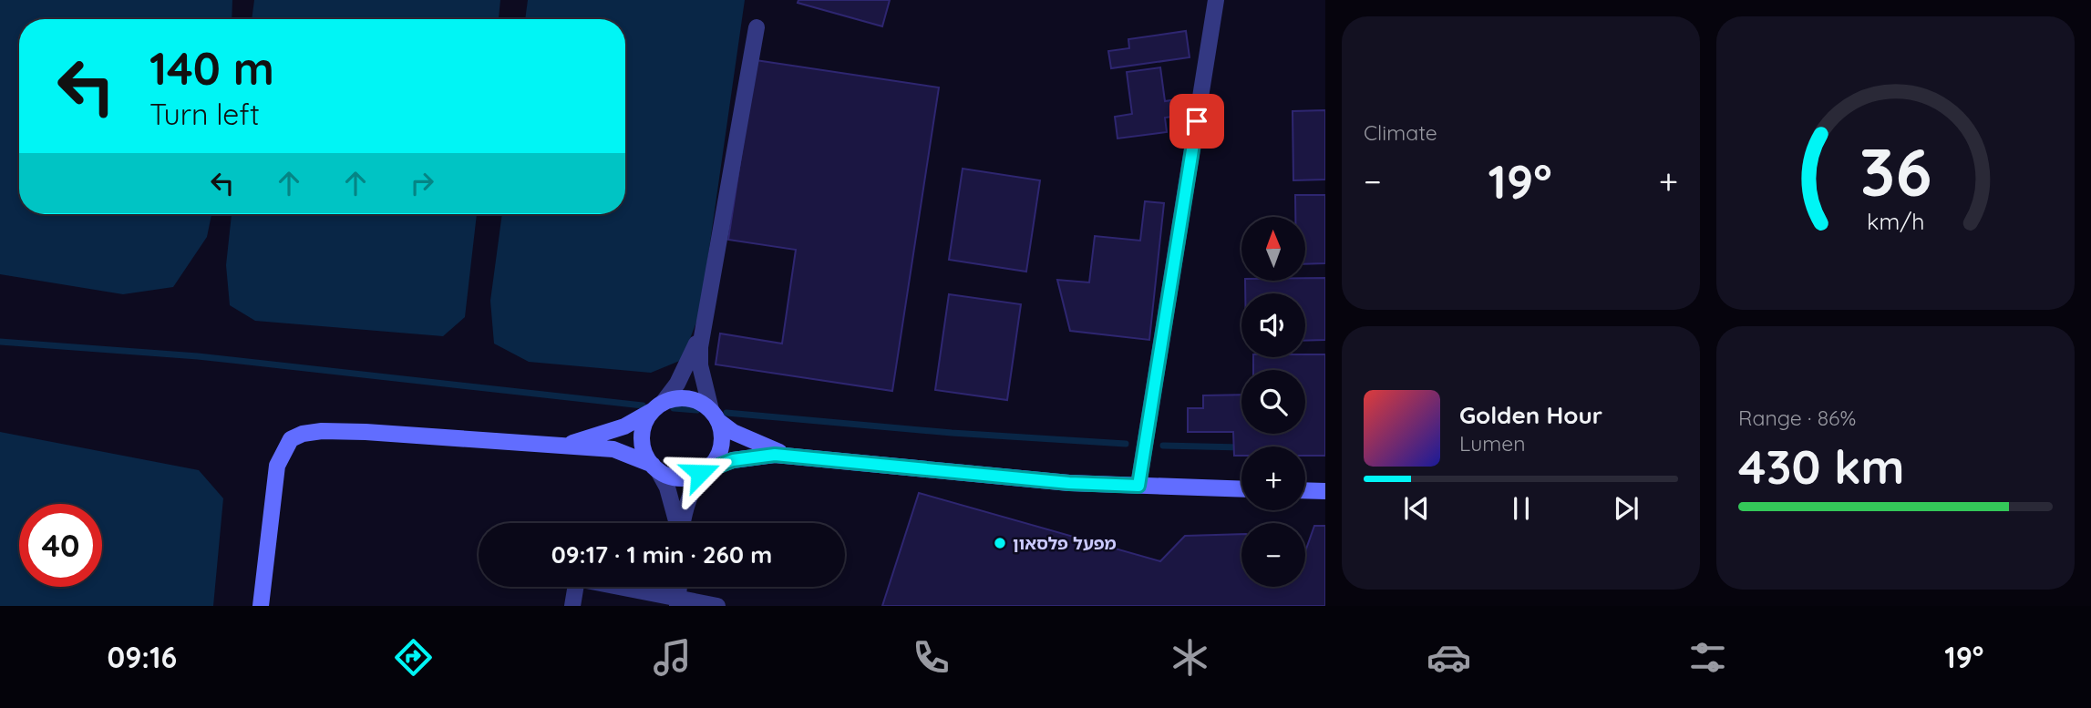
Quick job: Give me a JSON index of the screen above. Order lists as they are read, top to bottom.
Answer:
{
  "places": ["מפעל פלסאון"],
  "north": "top",
  "page": {
    "tile": [
      "Climate",
      ["Range · 86%", "430 km"]
    ],
    "turn": ["140 m", "Turn left"],
    "heat": ["−", "19°", "+"],
    "map_buttons": ["+", "−"],
    "song": ["Golden Hour", "Lumen"],
    "limit": "40",
    "trip": "09:17 · 1 min · 260 m",
    "tabs": ["09:16", "19°"],
    "gauge": ["36", "km/h"]
  }
}
